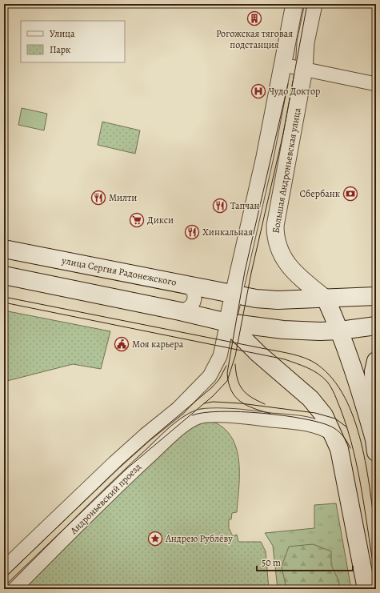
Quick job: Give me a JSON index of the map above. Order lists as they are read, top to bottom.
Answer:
{
  "streets": {
    "main road": ["улица Сергия Радонежского"],
    "street": ["Большая Андроньевская улица", "Андроньевский проезд"]
  },
  "crossings": [
    ["Большая Андроньевская улица", "улица Сергия Радонежского"]
  ],
  "places": {
    "building": ["Рогожская тяговая подстанция"],
    "hospital": ["Чудо Доктор"],
    "bank": ["Сбербанк"],
    "restaurant": ["Милти", "Тапчан", "Хинкальная"],
    "supermarket": ["Дикси"],
    "public building": ["Моя карьера"],
    "place": ["Андрею Рублёву"]
  },
  "legend": ["Улица", "Парк"],
  "scale_bar": "50 m"
}
